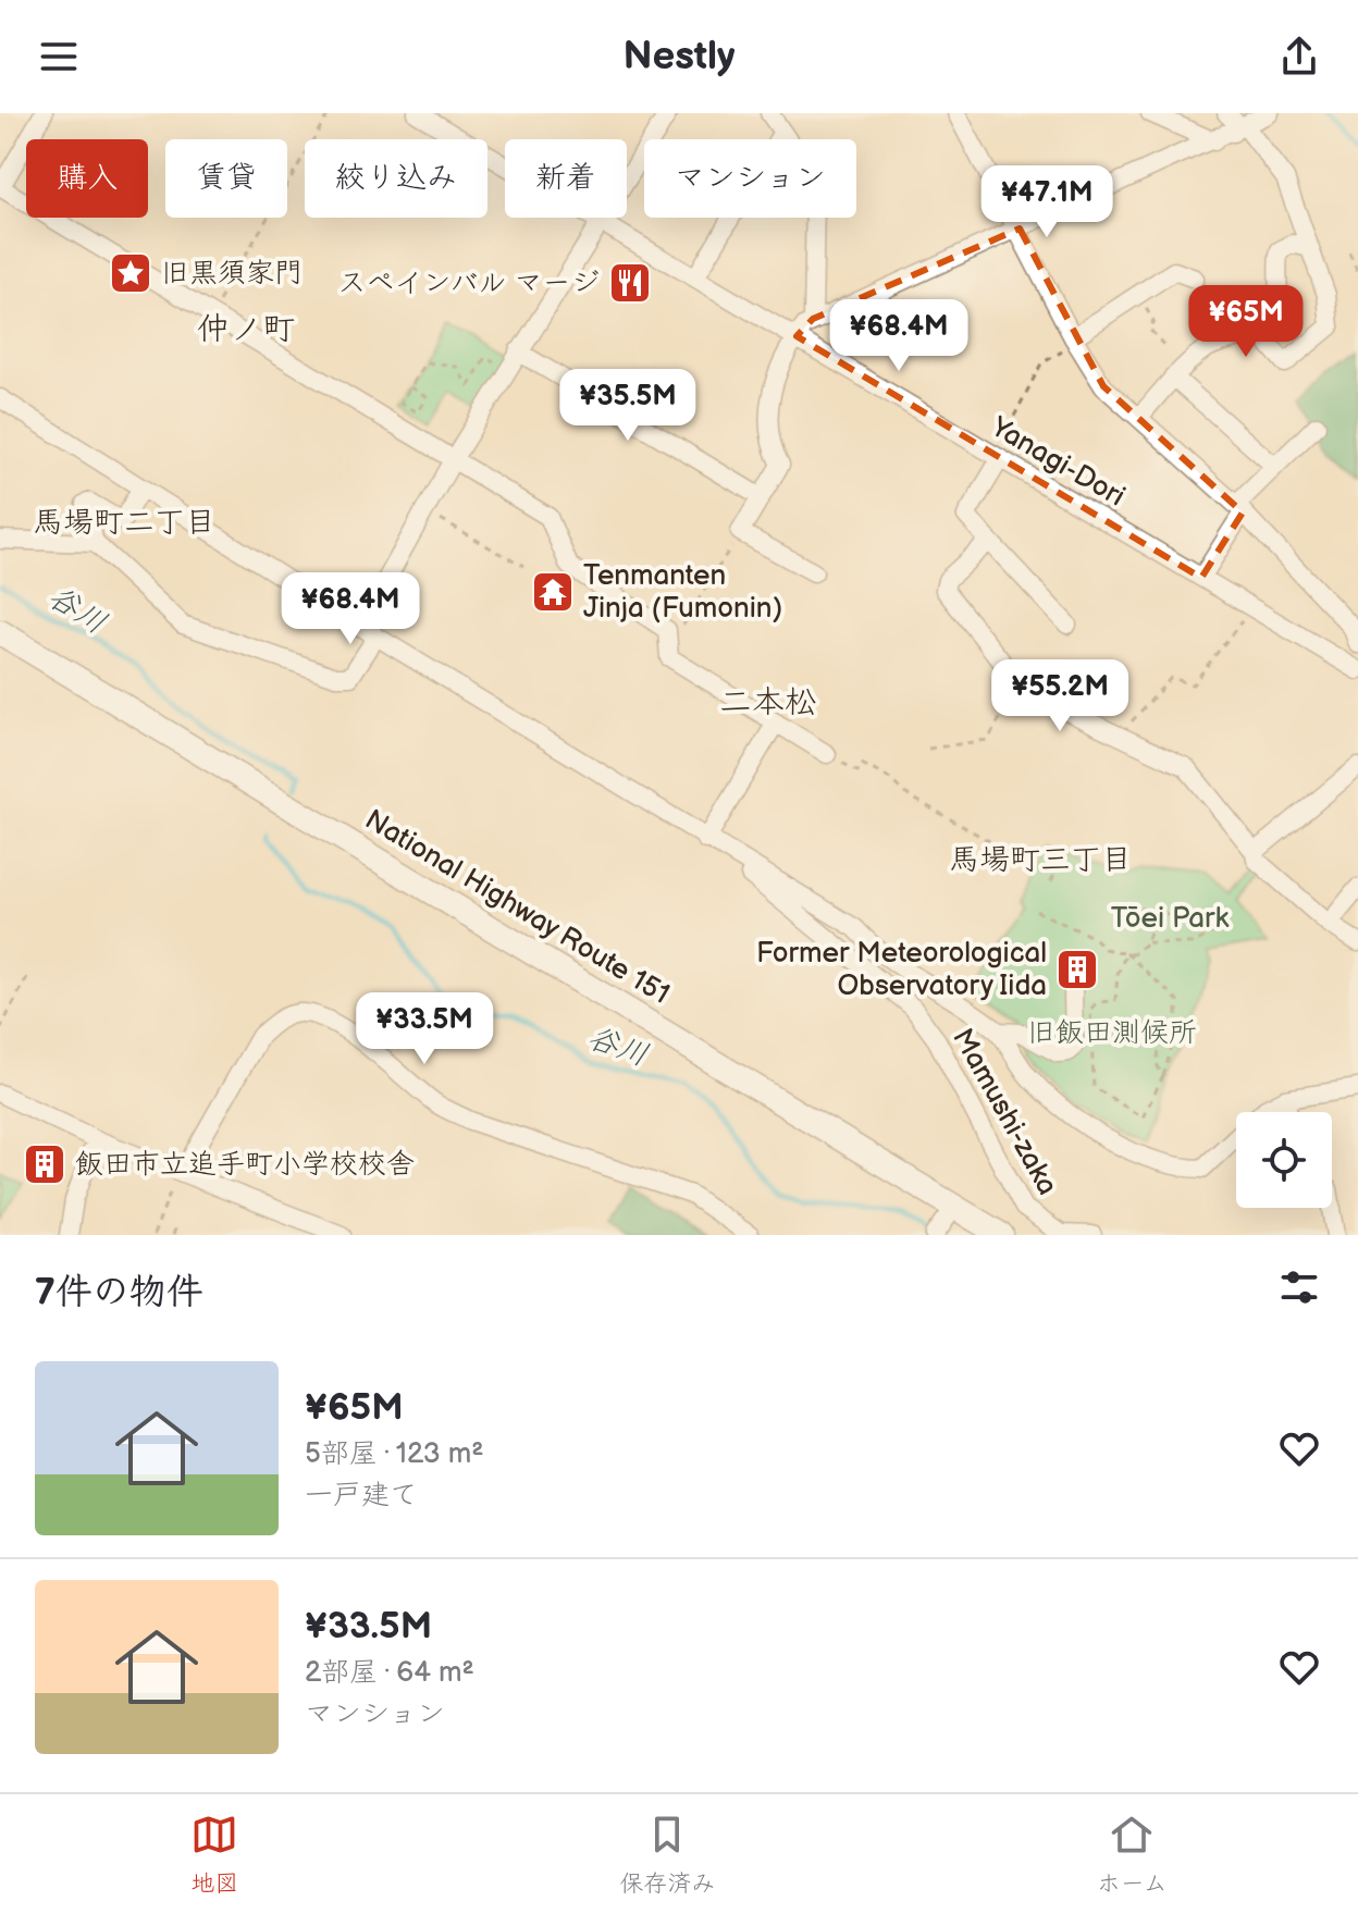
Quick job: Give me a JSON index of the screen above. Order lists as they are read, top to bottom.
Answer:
{
  "streets": {
    "highway": ["National Highway Route 151"],
    "street": ["Yanagi-Dori", "Mamushi-zaka"]
  },
  "districts": [
    "仲ノ町",
    "馬場町二丁目",
    "二本松",
    "馬場町三丁目"
  ],
  "water": ["谷川"],
  "parks": ["Tōei Park", "旧飯田測候所"],
  "places": {
    "place": ["旧黒須家門"],
    "restaurant": ["スペインバル マージ"],
    "temple": ["Tenmanten Jinja (Fumonin)"],
    "building": ["Former Meteorological Observatory Iida", "飯田市立追手町小学校校舎"]
  },
  "page": {
    "header": "Nestly",
    "chip": [
      "購入",
      "賃貸",
      "絞り込み",
      "新着",
      "マンション"
    ],
    "price": [
      "¥47.1M",
      "¥65M",
      "¥68.4M",
      "¥35.5M",
      "¥68.4M",
      "¥55.2M",
      "¥33.5M"
    ],
    "heading": "7件の物件",
    "list": [
      {
        "name": "¥65M",
        "note": "5部屋 · 123 m² · 一戸建て"
      },
      {
        "name": "¥33.5M",
        "note": "2部屋 · 64 m² · マンション"
      }
    ],
    "tabs": ["地図", "保存済み", "ホーム"]
  }
}
